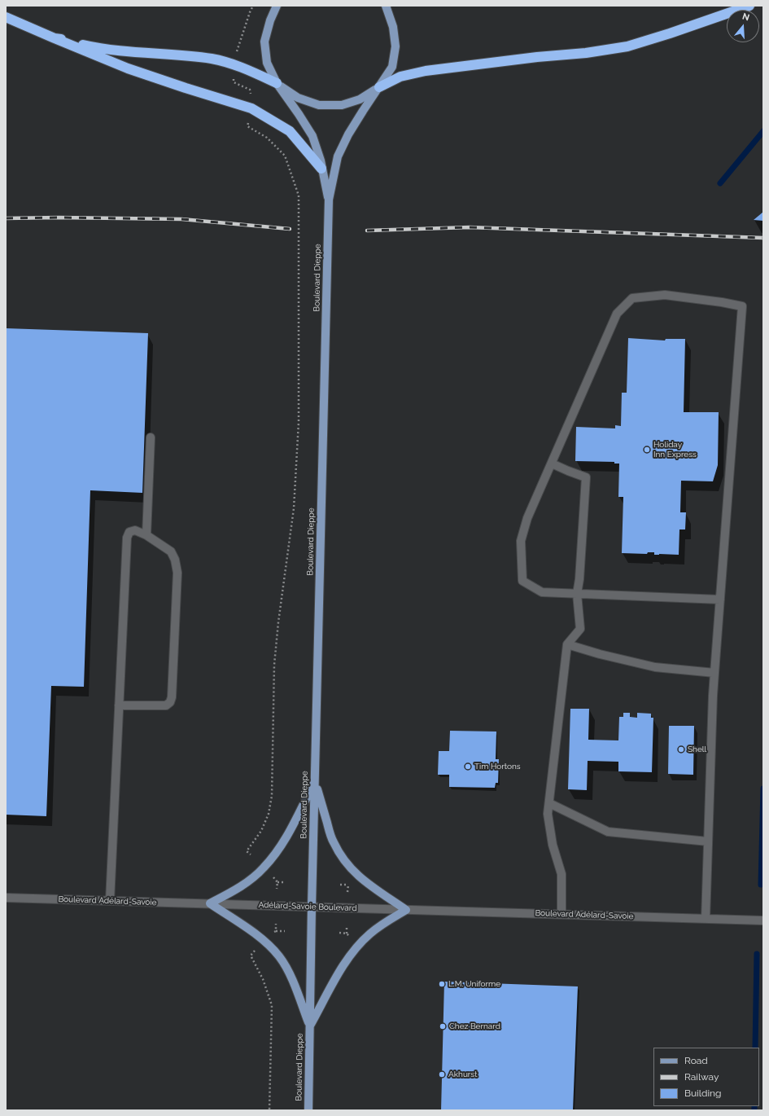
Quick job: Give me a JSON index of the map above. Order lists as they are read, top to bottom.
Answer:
{
  "streets": {
    "main road": ["Boulevard Dieppe"],
    "street": ["Boulevard Adélard-Savoie", "Adélard-Savoie Boulevard"]
  },
  "crossings": [
    ["Boulevard Dieppe", "Adélard-Savoie Boulevard"],
    ["Boulevard Adélard-Savoie", "Adélard-Savoie Boulevard"]
  ],
  "places": [
    "Holiday Inn Express",
    "Shell",
    "Tim Hortons",
    "L.M. Uniforme",
    "Chez Bernard",
    "Akhurst"
  ],
  "legend": ["Road", "Railway", "Building"],
  "north": "top"
}
